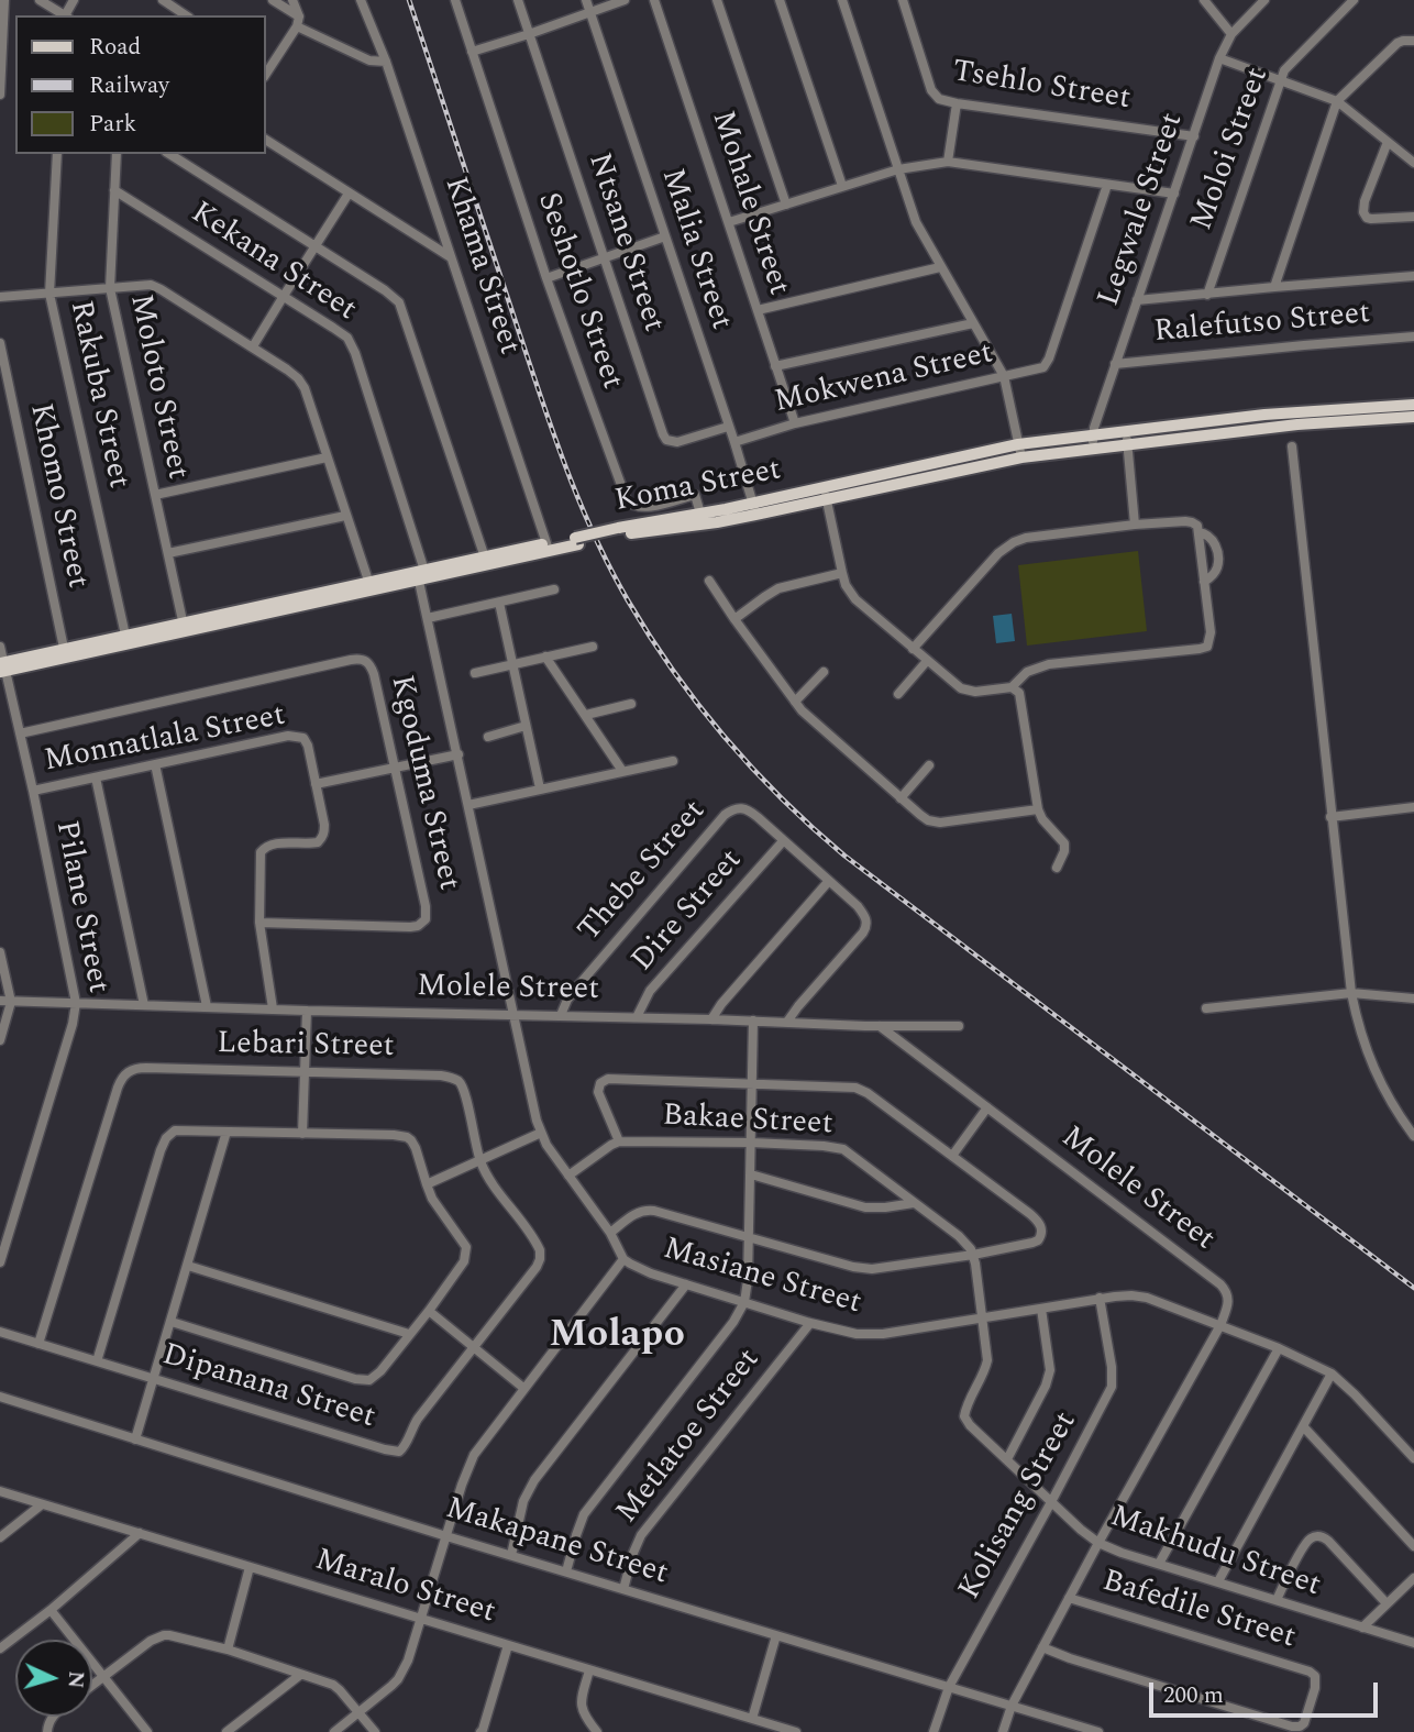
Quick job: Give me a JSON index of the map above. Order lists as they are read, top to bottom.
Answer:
{
  "streets": {
    "main road": ["Koma Street"],
    "street": [
      "Tsehlo Street",
      "Moloi Street",
      "Mohale Street",
      "Legwale Street",
      "Ntsane Street",
      "Malia Street",
      "Kekana Street",
      "Khama Street",
      "Seshotlo Street",
      "Ralefutso Street",
      "Mokwena Street",
      "Moloto Street",
      "Rakuba Street",
      "Khomo Street",
      "Monnatlala Street",
      "Kgoduma Street",
      "Thebe Street",
      "Pilane Street",
      "Dire Street",
      "Molele Street",
      "Lebari Street",
      "Bakae Street",
      "Masiane Street",
      "Dipanana Street",
      "Metlatoe Street",
      "Kolisang Street",
      "Makapane Street",
      "Makhudu Street",
      "Maralo Street",
      "Bafedile Street"
    ]
  },
  "crossings": [
    ["Tsehlo Street", "Legwale Street"],
    ["Mohale Street", "Mokwena Street"],
    ["Legwale Street", "Ralefutso Street"],
    ["Legwale Street", "Koma Street"],
    ["Ntsane Street", "Malia Street"],
    ["Malia Street", "Mokwena Street"],
    ["Malia Street", "Koma Street"],
    ["Kekana Street", "Moloto Street"],
    ["Kekana Street", "Koma Street"],
    ["Kekana Street", "Masiane Street"],
    ["Khama Street", "Koma Street"],
    ["Seshotlo Street", "Koma Street"],
    ["Moloto Street", "Koma Street"],
    ["Rakuba Street", "Koma Street"],
    ["Koma Street", "Khomo Street"],
    ["Koma Street", "Pilane Street"],
    ["Koma Street", "Masiane Street"],
    ["Monnatlala Street", "Kgoduma Street"],
    ["Monnatlala Street", "Pilane Street"],
    ["Monnatlala Street", "Molele Street"],
    ["Kgoduma Street", "Pilane Street"],
    ["Thebe Street", "Dire Street"],
    ["Thebe Street", "Molele Street"],
    ["Pilane Street", "Molele Street"],
    ["Dire Street", "Molele Street"],
    ["Molele Street", "Masiane Street"],
    ["Lebari Street", "Dipanana Street"],
    ["Bakae Street", "Masiane Street"],
    ["Masiane Street", "Metlatoe Street"],
    ["Masiane Street", "Kolisang Street"],
    ["Masiane Street", "Makhudu Street"],
    ["Metlatoe Street", "Makapane Street"],
    ["Kolisang Street", "Makapane Street"],
    ["Kolisang Street", "Makhudu Street"]
  ],
  "districts": ["Molapo"],
  "legend": ["Road", "Railway", "Park"],
  "scale_bar": "200 m",
  "north": "right"
}
